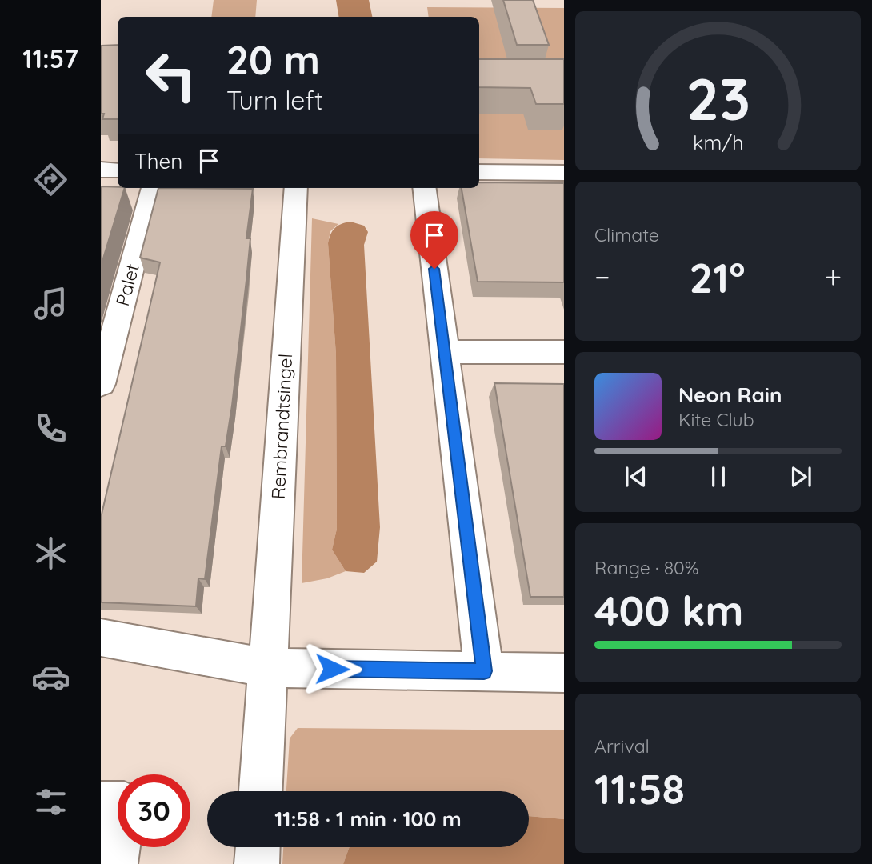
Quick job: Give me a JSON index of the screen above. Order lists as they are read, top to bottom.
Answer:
{
  "streets": {
    "street": ["Palet", "Rembrandtsingel"]
  },
  "page": {
    "tabs": "11:57",
    "turn": ["20 m", "Turn left"],
    "then": "Then",
    "tile": [
      "Climate",
      ["Range · 80%", "400 km"],
      ["Arrival", "11:58"]
    ],
    "heat": ["−", "21°", "+"],
    "song": ["Neon Rain", "Kite Club"],
    "limit": "30",
    "trip": "11:58 · 1 min · 100 m",
    "gauge": ["23", "km/h"]
  }
}
